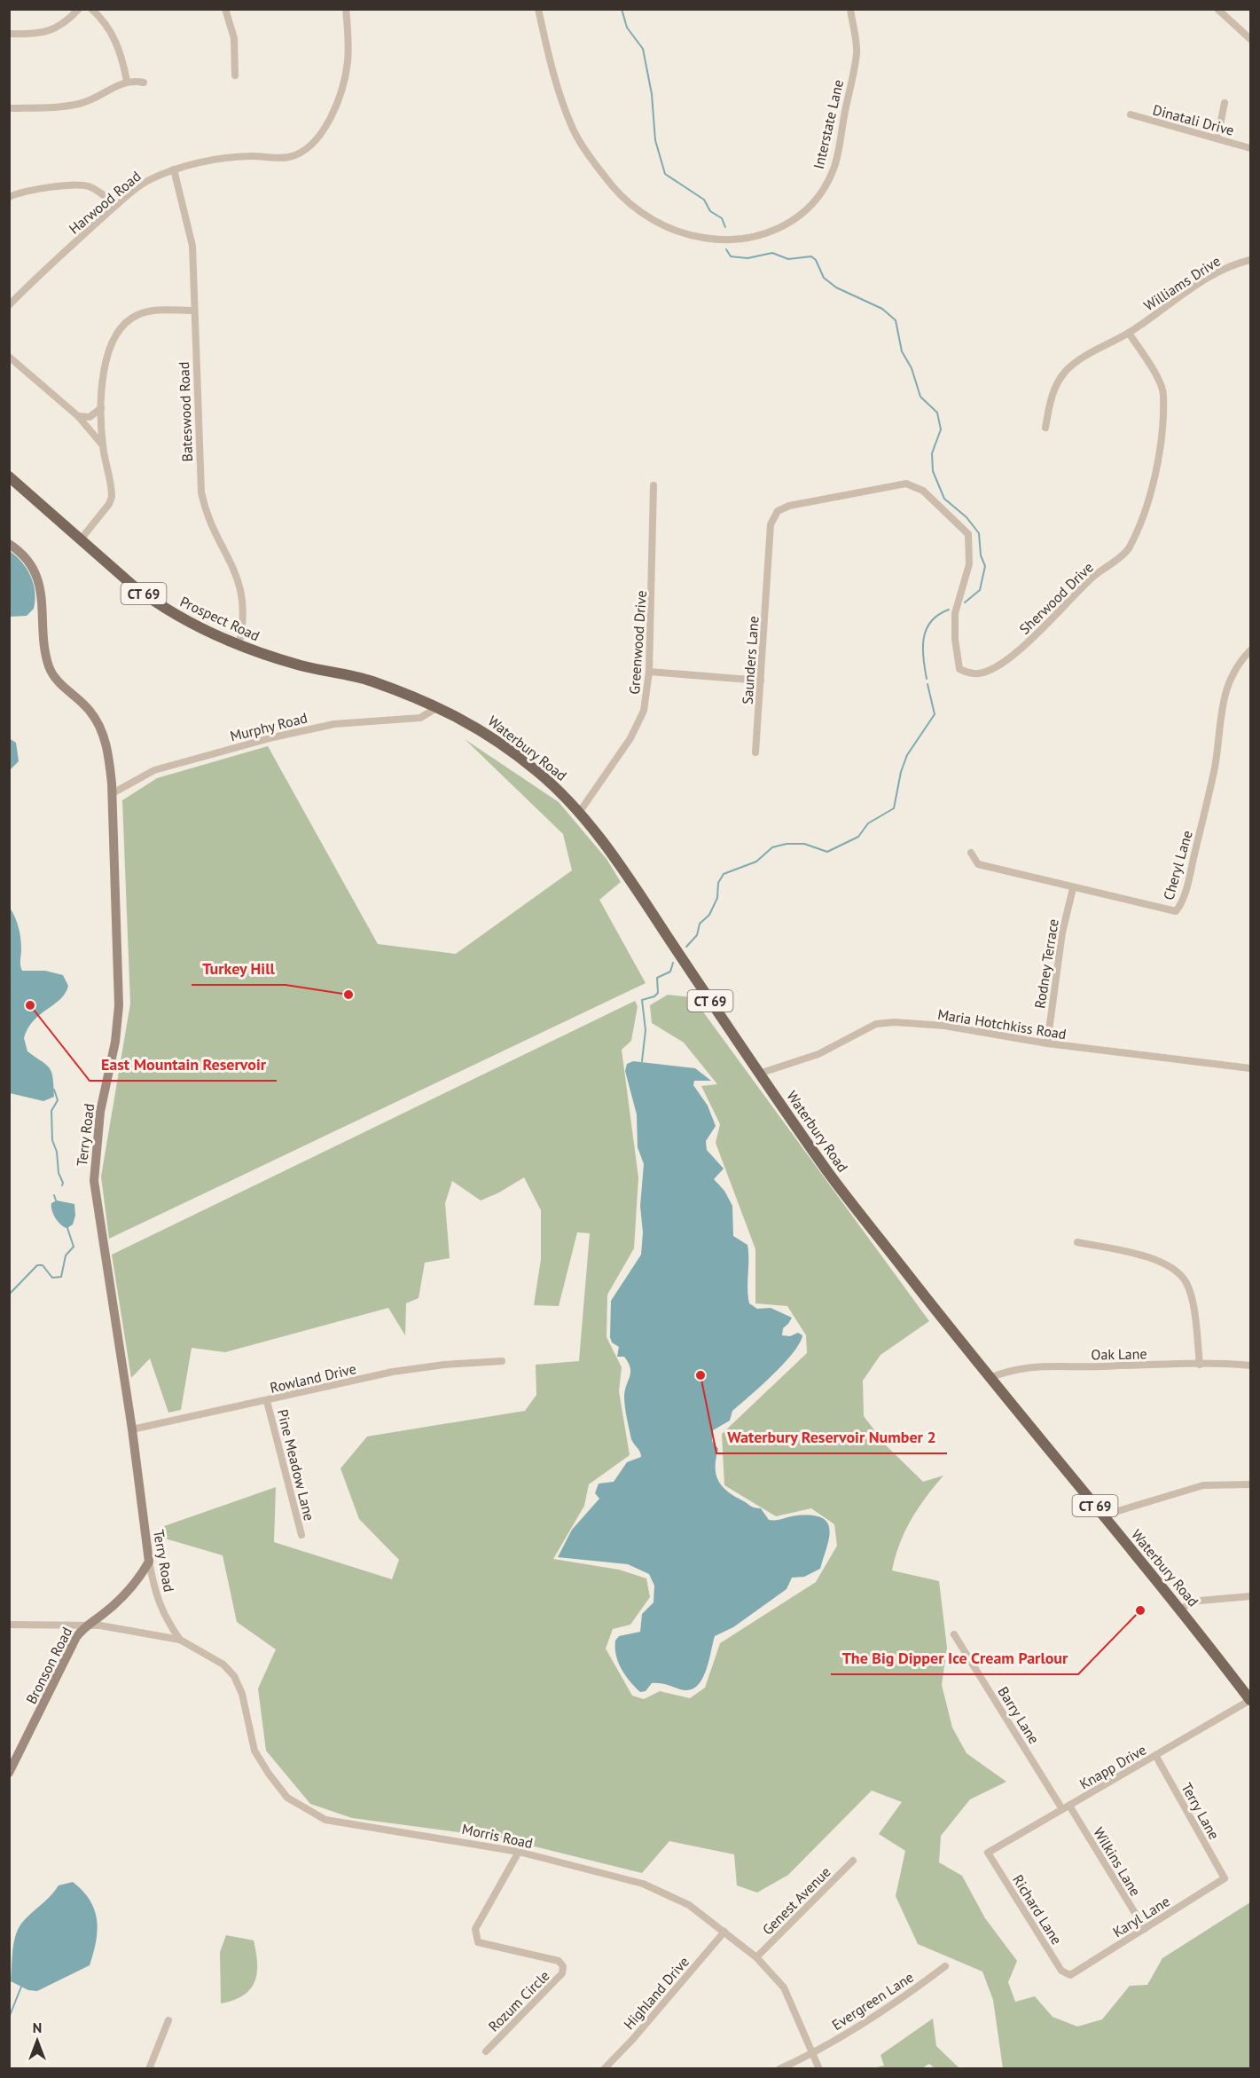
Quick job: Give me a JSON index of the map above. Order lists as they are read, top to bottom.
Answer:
{
  "streets": {
    "main road": ["CT 69", "Prospect Road", "Waterbury Road"],
    "street": [
      "Dinatali Drive",
      "Interstate Lane",
      "Harwood Road",
      "Williams Drive",
      "Bateswood Road",
      "Sherwood Drive",
      "Greenwood Drive",
      "Saunders Lane",
      "Murphy Road",
      "Cheryl Lane",
      "Rodney Terrace",
      "Maria Hotchkiss Road",
      "Terry Road",
      "Oak Lane",
      "Rowland Drive",
      "Pine Meadow Lane",
      "Bronson Road",
      "Barry Lane",
      "Knapp Drive",
      "Terry Lane",
      "Morris Road",
      "Wilkins Lane",
      "Genest Avenue",
      "Richard Lane",
      "Karyl Lane",
      "Highland Drive",
      "Rozum Circle",
      "Evergreen Lane"
    ]
  },
  "crossings": [
    ["Harwood Road", "Bateswood Road"],
    ["Williams Drive", "Sherwood Drive"],
    ["Bateswood Road", "Prospect Road"],
    ["Sherwood Drive", "Saunders Lane"],
    ["Prospect Road", "Waterbury Road"],
    ["Greenwood Drive", "Waterbury Road"],
    ["Murphy Road", "Waterbury Road"],
    ["Murphy Road", "Terry Road"],
    ["Waterbury Road", "Maria Hotchkiss Road"],
    ["Waterbury Road", "Oak Lane"],
    ["Waterbury Road", "Knapp Drive"],
    ["Cheryl Lane", "Rodney Terrace"],
    ["Rodney Terrace", "Maria Hotchkiss Road"],
    ["Terry Road", "Rowland Drive"],
    ["Terry Road", "Bronson Road"],
    ["Terry Road", "Morris Road"],
    ["Rowland Drive", "Pine Meadow Lane"],
    ["Barry Lane", "Knapp Drive"],
    ["Barry Lane", "Wilkins Lane"],
    ["Knapp Drive", "Terry Lane"],
    ["Knapp Drive", "Wilkins Lane"],
    ["Knapp Drive", "Richard Lane"],
    ["Terry Lane", "Karyl Lane"],
    ["Morris Road", "Genest Avenue"],
    ["Morris Road", "Highland Drive"],
    ["Morris Road", "Rozum Circle"],
    ["Morris Road", "Evergreen Lane"],
    ["Wilkins Lane", "Karyl Lane"],
    ["Richard Lane", "Karyl Lane"]
  ],
  "places": [
    "Turkey Hill",
    "East Mountain Reservoir",
    "Waterbury Reservoir Number 2",
    "The Big Dipper Ice Cream Parlour"
  ],
  "north": "top"
}
